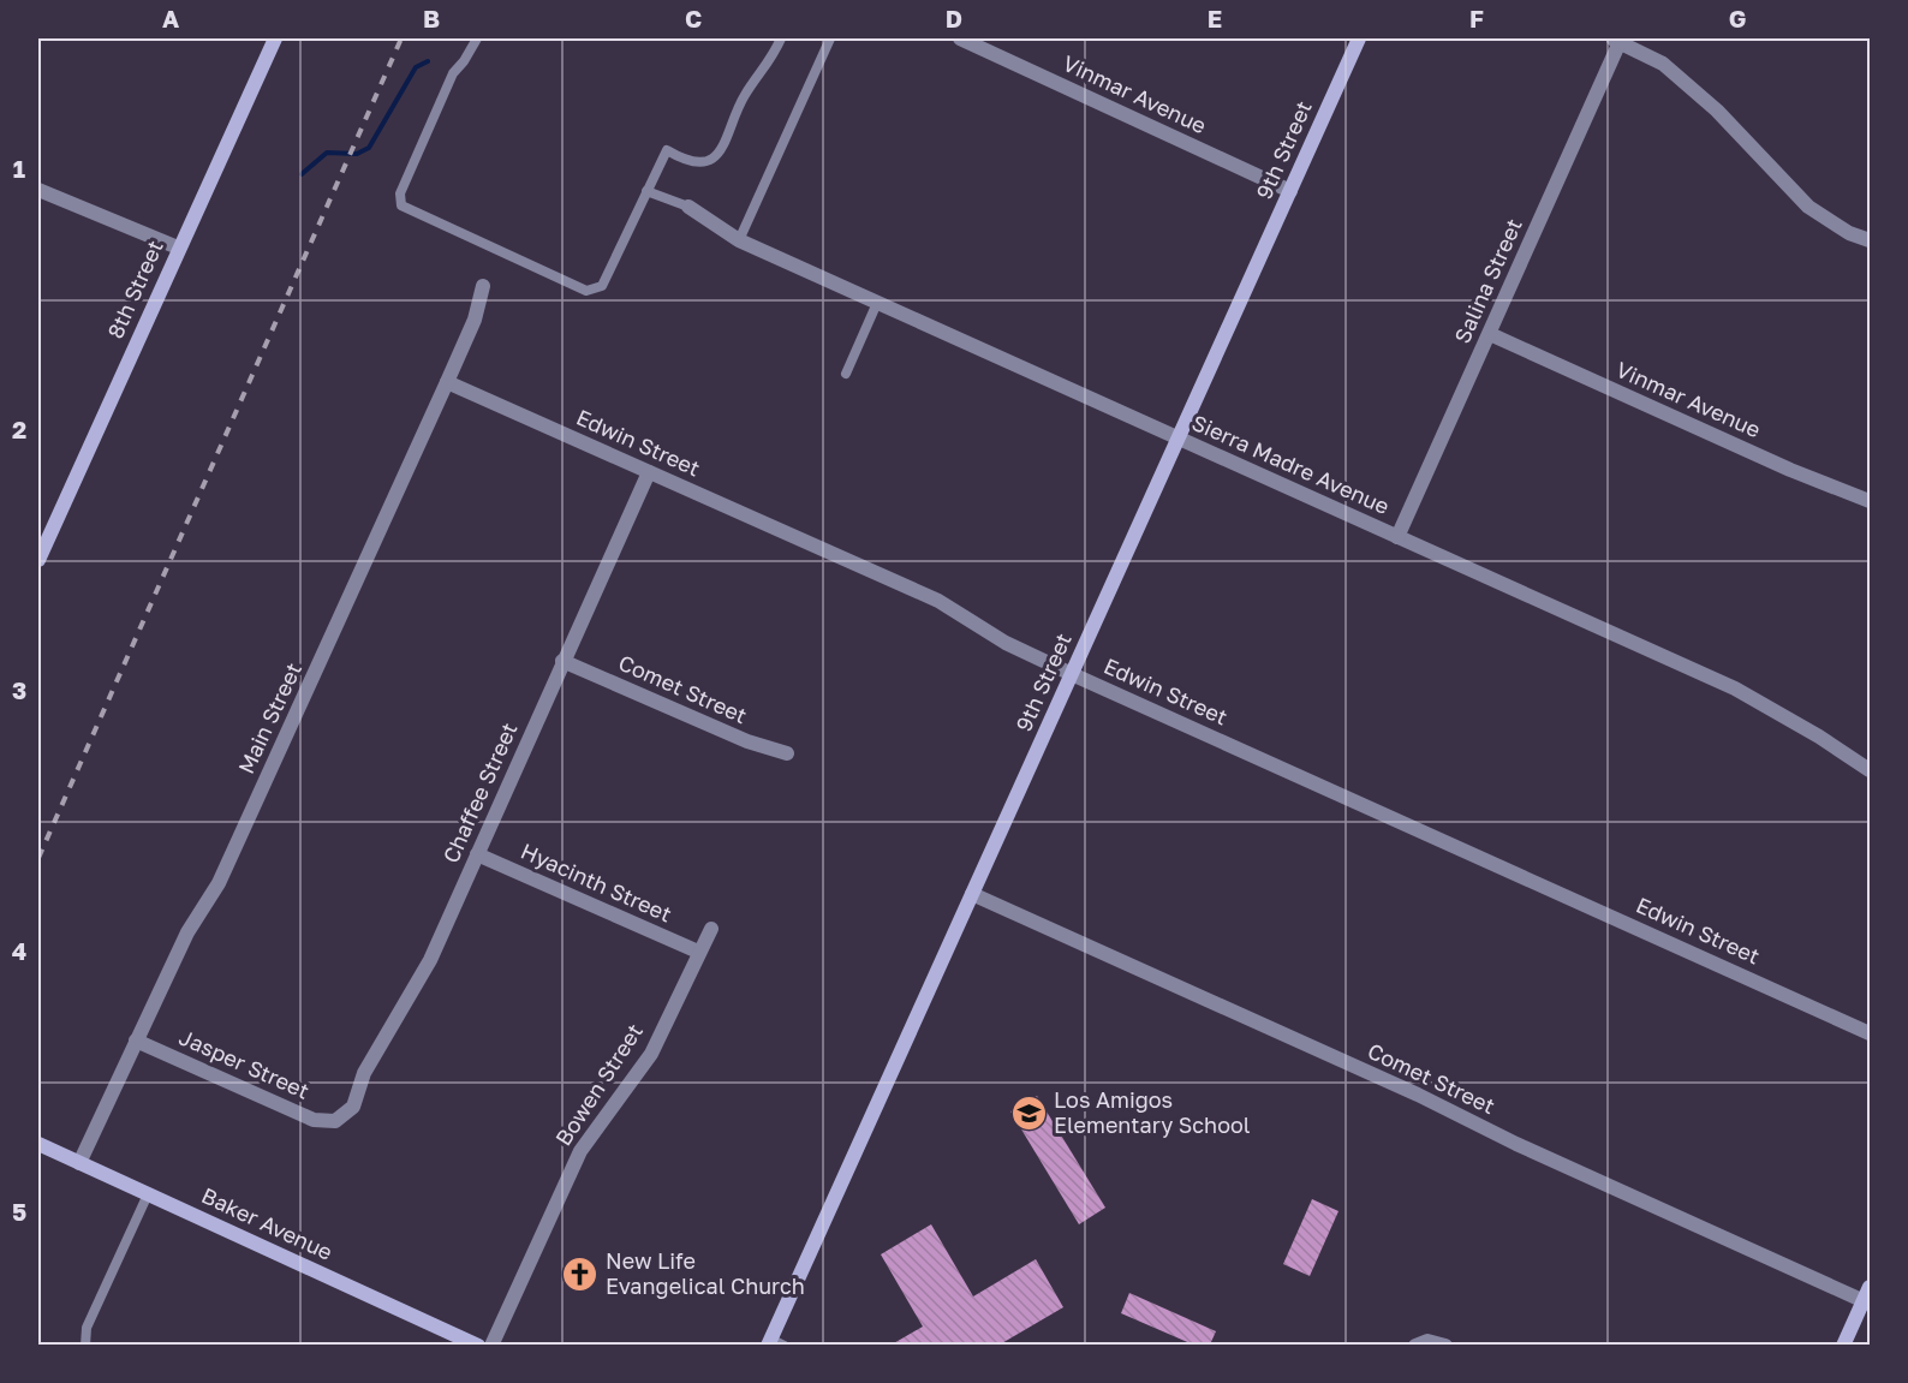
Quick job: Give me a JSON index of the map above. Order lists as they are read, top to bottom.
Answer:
{
  "streets": {
    "street": [
      "Vinmar Avenue",
      "9th Street",
      "Salina Street",
      "8th Street",
      "Edwin Street",
      "Sierra Madre Avenue",
      "Comet Street",
      "Main Street",
      "Chaffee Street",
      "Hyacinth Street",
      "Jasper Street",
      "Bowen Street",
      "Baker Avenue"
    ]
  },
  "crossings": [
    ["Vinmar Avenue", "9th Street"],
    ["Vinmar Avenue", "Salina Street"],
    ["9th Street", "Edwin Street"],
    ["9th Street", "Sierra Madre Avenue"],
    ["9th Street", "Comet Street"],
    ["Salina Street", "Sierra Madre Avenue"],
    ["Edwin Street", "Main Street"],
    ["Edwin Street", "Chaffee Street"],
    ["Comet Street", "Chaffee Street"],
    ["Main Street", "Jasper Street"],
    ["Main Street", "Baker Avenue"],
    ["Chaffee Street", "Hyacinth Street"],
    ["Chaffee Street", "Jasper Street"],
    ["Hyacinth Street", "Bowen Street"]
  ],
  "places": {
    "school or university": ["Los Amigos Elementary School"],
    "church": ["New Life Evangelical Church"]
  },
  "grid": {
    "columns": [
      "A",
      "B",
      "C",
      "D",
      "E",
      "F",
      "G"
    ],
    "rows": [
      "1",
      "2",
      "3",
      "4",
      "5"
    ]
  }
}
